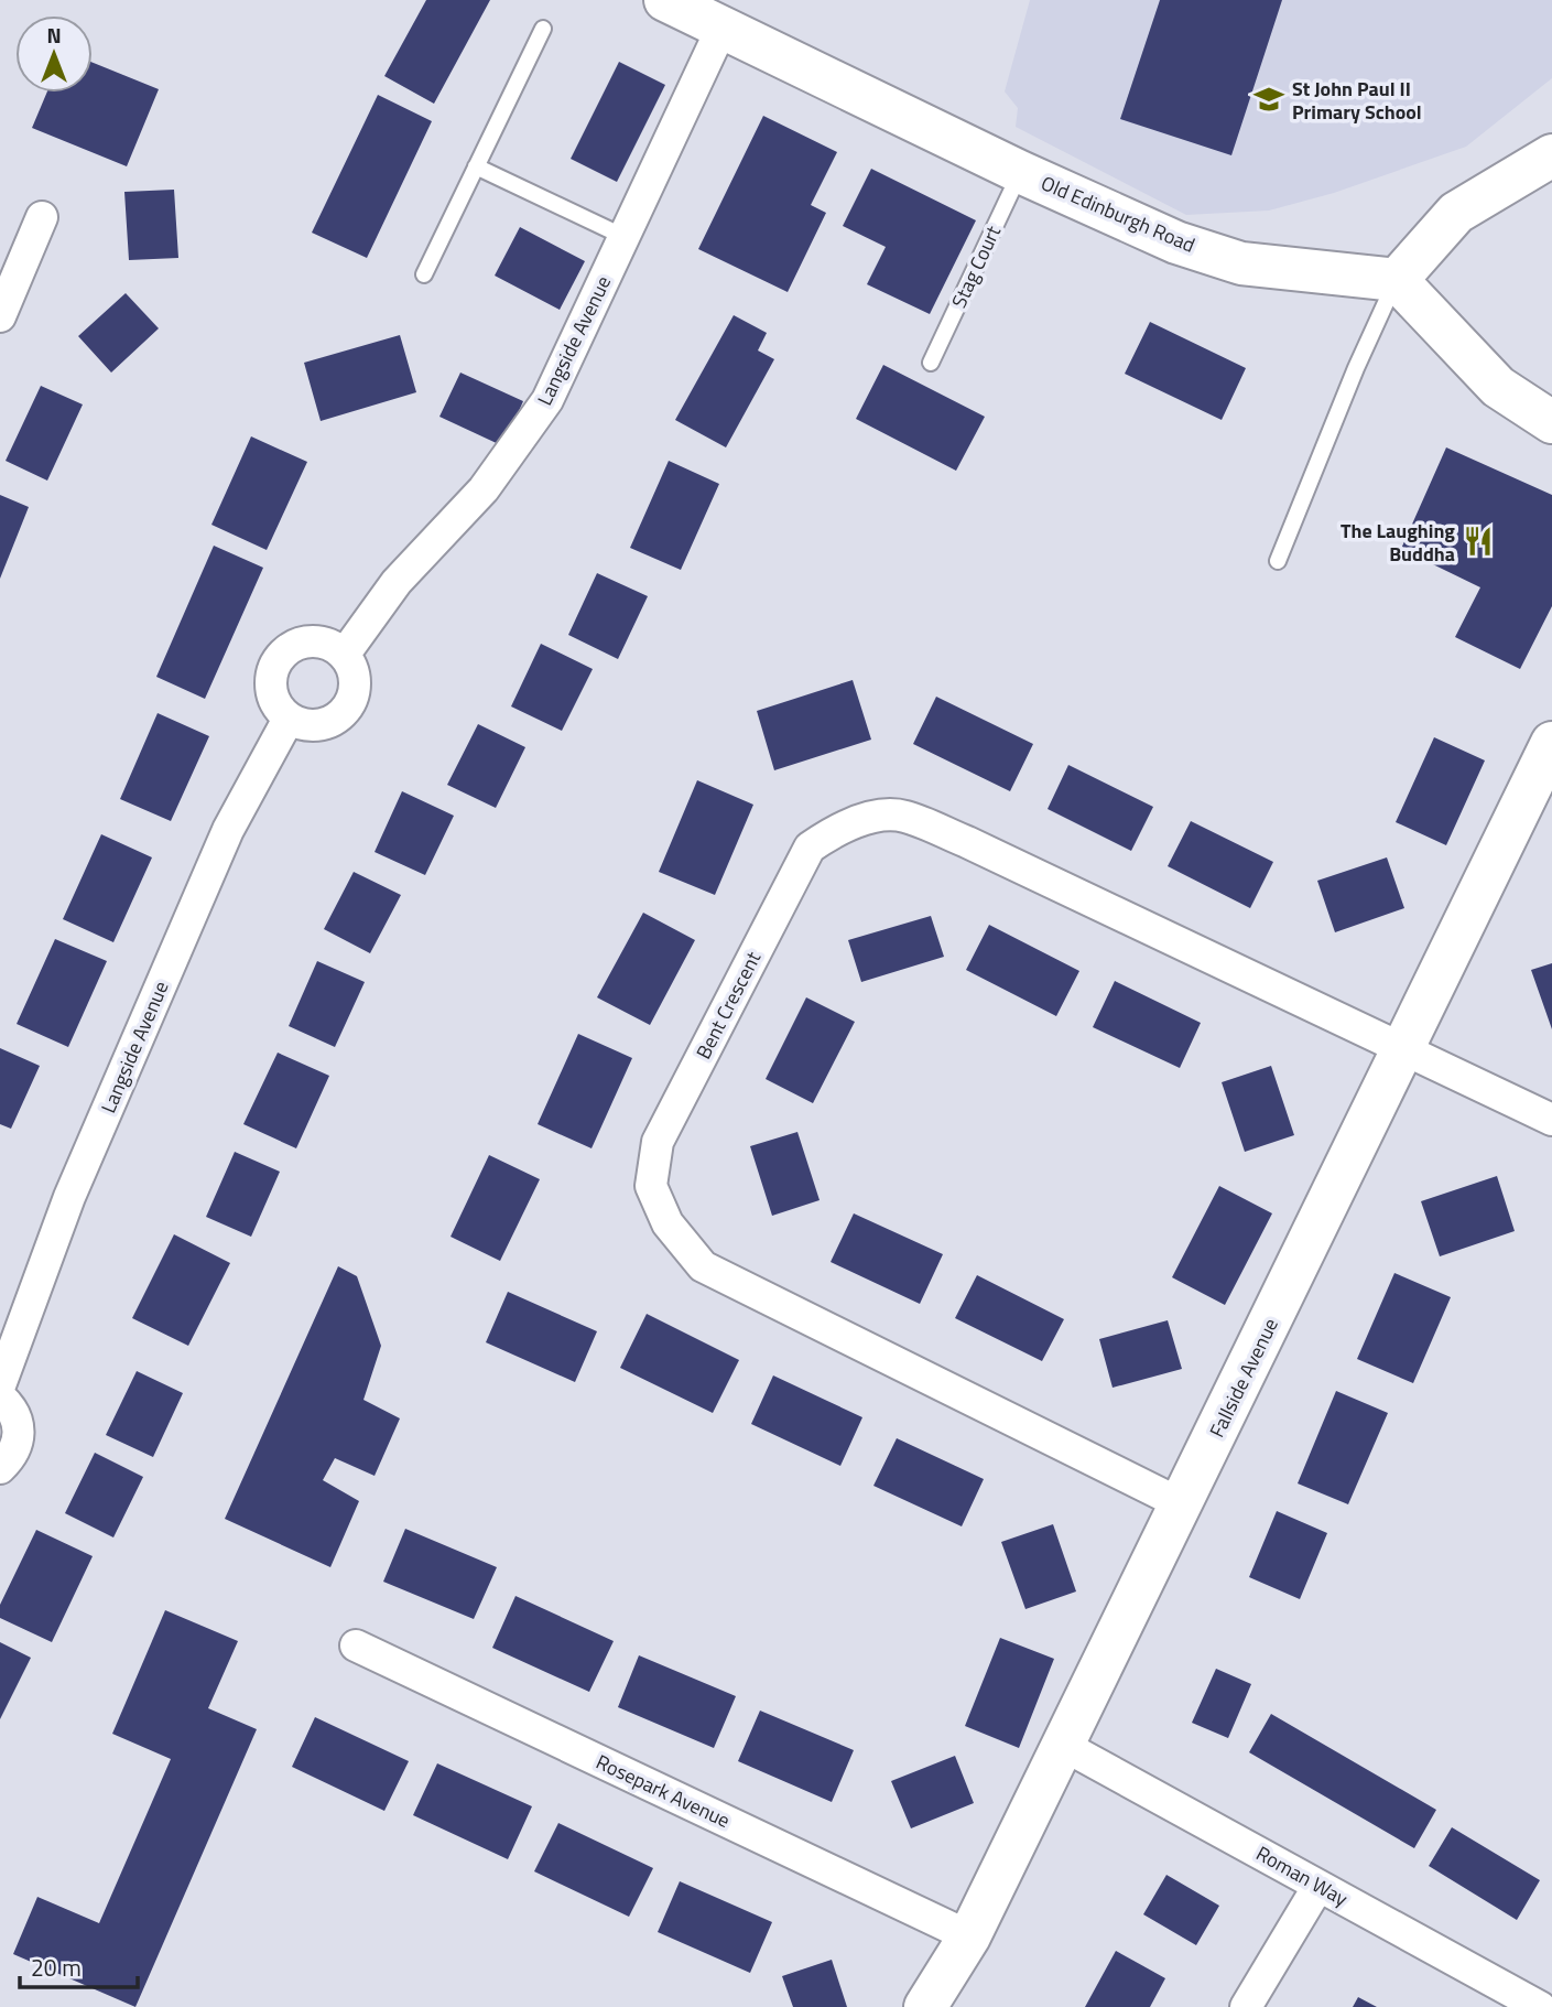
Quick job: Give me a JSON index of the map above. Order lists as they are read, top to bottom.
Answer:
{
  "streets": {
    "street": [
      "Old Edinburgh Road",
      "Langside Avenue",
      "Bent Crescent",
      "Fallside Avenue",
      "Rosepark Avenue",
      "Roman Way"
    ],
    "lane": ["Stag Court"]
  },
  "crossings": [
    ["Old Edinburgh Road", "Stag Court"],
    ["Old Edinburgh Road", "Langside Avenue"],
    ["Bent Crescent", "Fallside Avenue"],
    ["Fallside Avenue", "Rosepark Avenue"],
    ["Fallside Avenue", "Roman Way"]
  ],
  "places": {
    "school or university": ["St John Paul II Primary School"],
    "restaurant": ["The Laughing Buddha"]
  },
  "scale_bar": "20 m",
  "north": "top"
}
